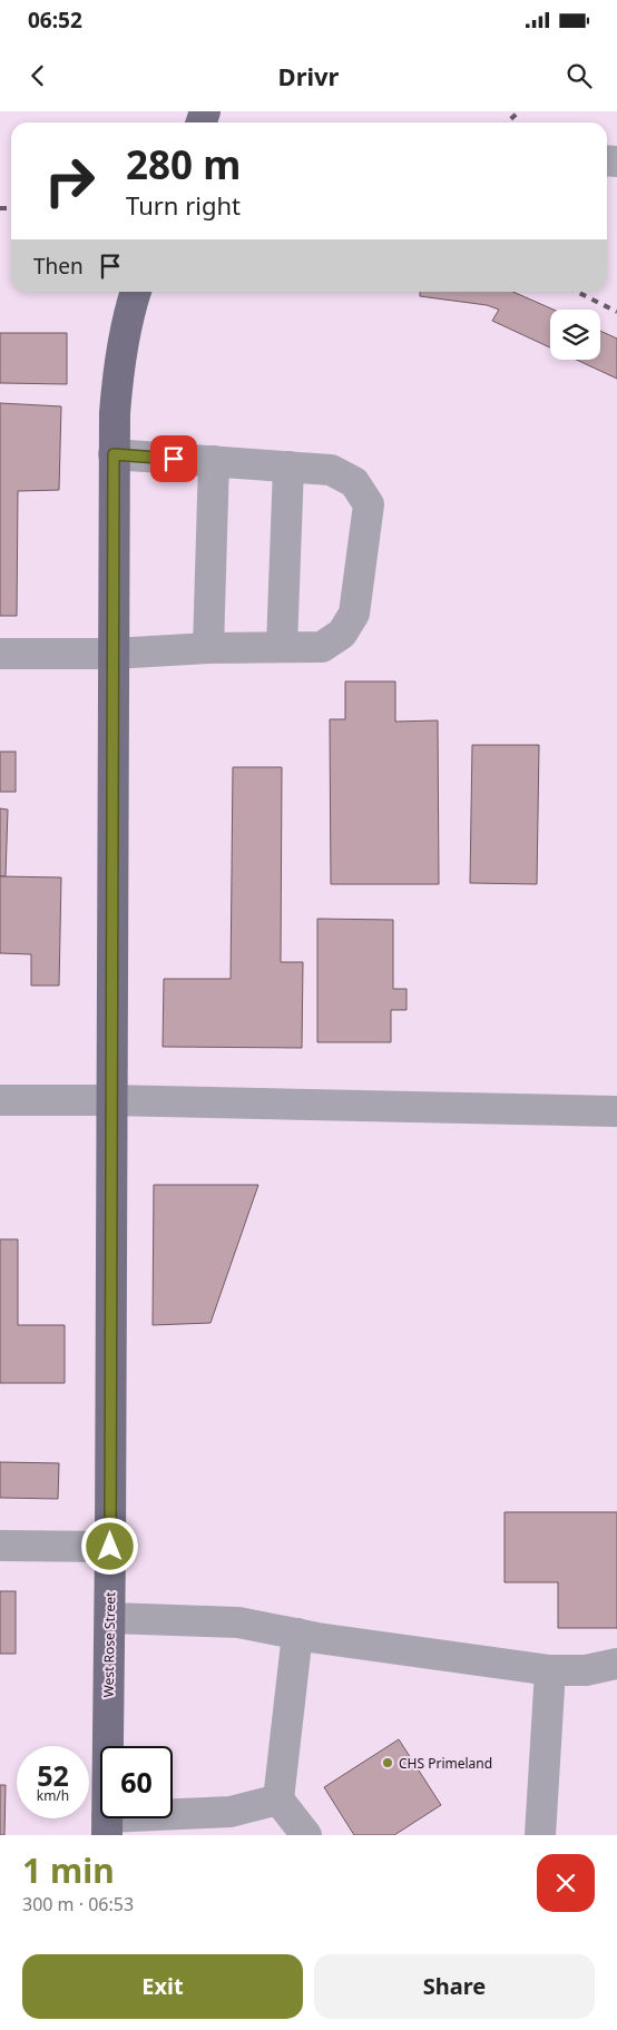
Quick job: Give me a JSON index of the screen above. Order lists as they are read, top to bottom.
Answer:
{
  "streets": {
    "main road": ["West Rose Street"]
  },
  "places": ["CHS Primeland"],
  "page": {
    "status": "06:52",
    "header": "Drivr",
    "turn": ["280 m", "Turn right"],
    "then": "Then",
    "speed": "52 km/h",
    "limit": "60",
    "heading": ["1 min", "300 m · 06:53"],
    "buttons": ["Exit", "Share"]
  }
}
